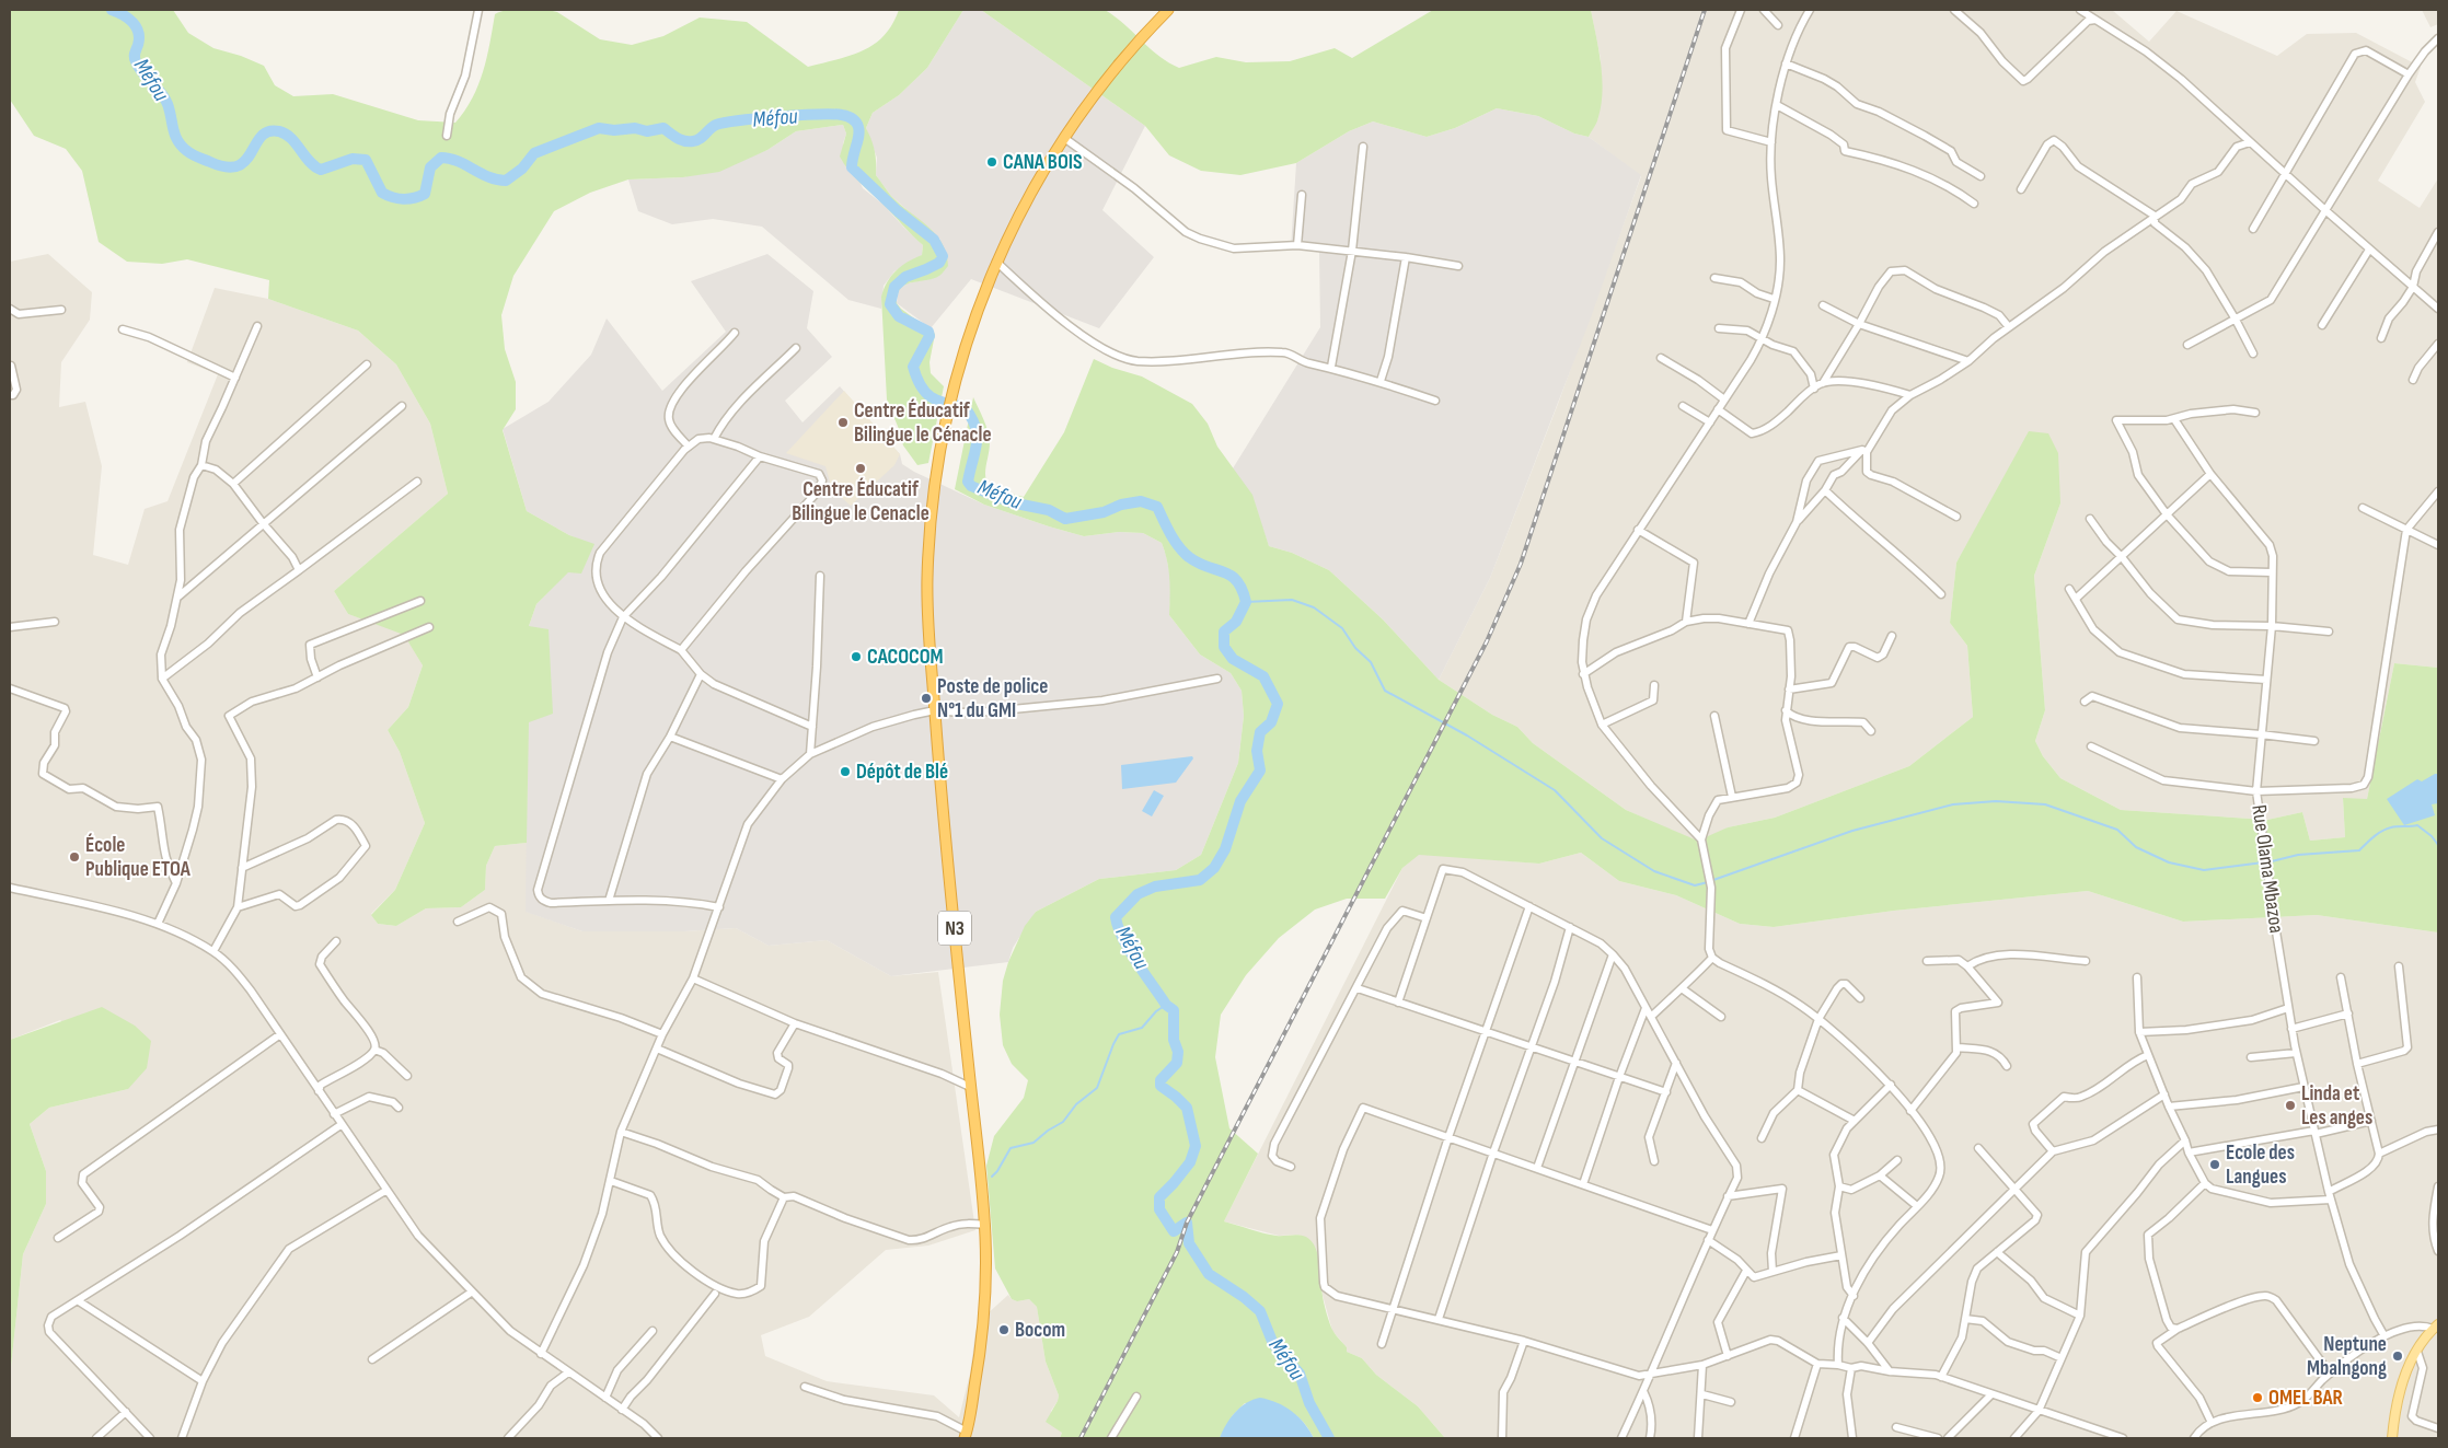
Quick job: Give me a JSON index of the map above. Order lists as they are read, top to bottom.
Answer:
{
  "streets": {
    "highway": ["N3"],
    "street": ["Rue Olama Mbazoa"]
  },
  "water": ["Méfou"],
  "places": [
    "CANA BOIS",
    "Centre Éducatif Bilingue le Cénacle",
    "Centre Éducatif Bilingue le Cenacle",
    "CACOCOM",
    "Poste de police N°1 du GMI",
    "Dépôt de Blé",
    "École Publique ETOA",
    "Linda et Les anges",
    "Ecole des Langues",
    "Bocom",
    "Neptune Mbalngong",
    "OMEL BAR"
  ]
}
